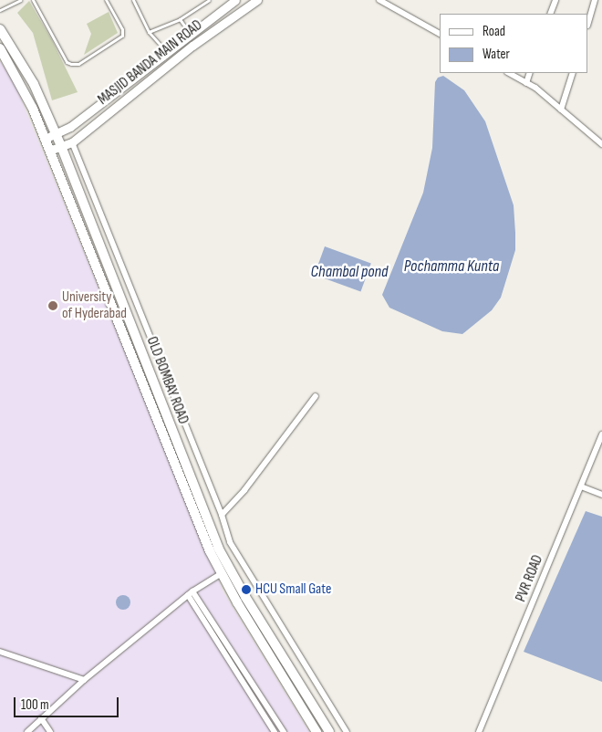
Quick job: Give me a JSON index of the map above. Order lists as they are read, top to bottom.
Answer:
{
  "streets": {
    "main road": ["MASJID BANDA MAIN ROAD", "OLD BOMBAY ROAD"],
    "street": ["PVR ROAD"]
  },
  "crossings": [
    ["MASJID BANDA MAIN ROAD", "OLD BOMBAY ROAD"]
  ],
  "water": ["Pochamma Kunta", "Chambal pond"],
  "places": ["University of Hyderabad", "HCU Small Gate"],
  "legend": ["Road", "Water"],
  "scale_bar": "100 m"
}
